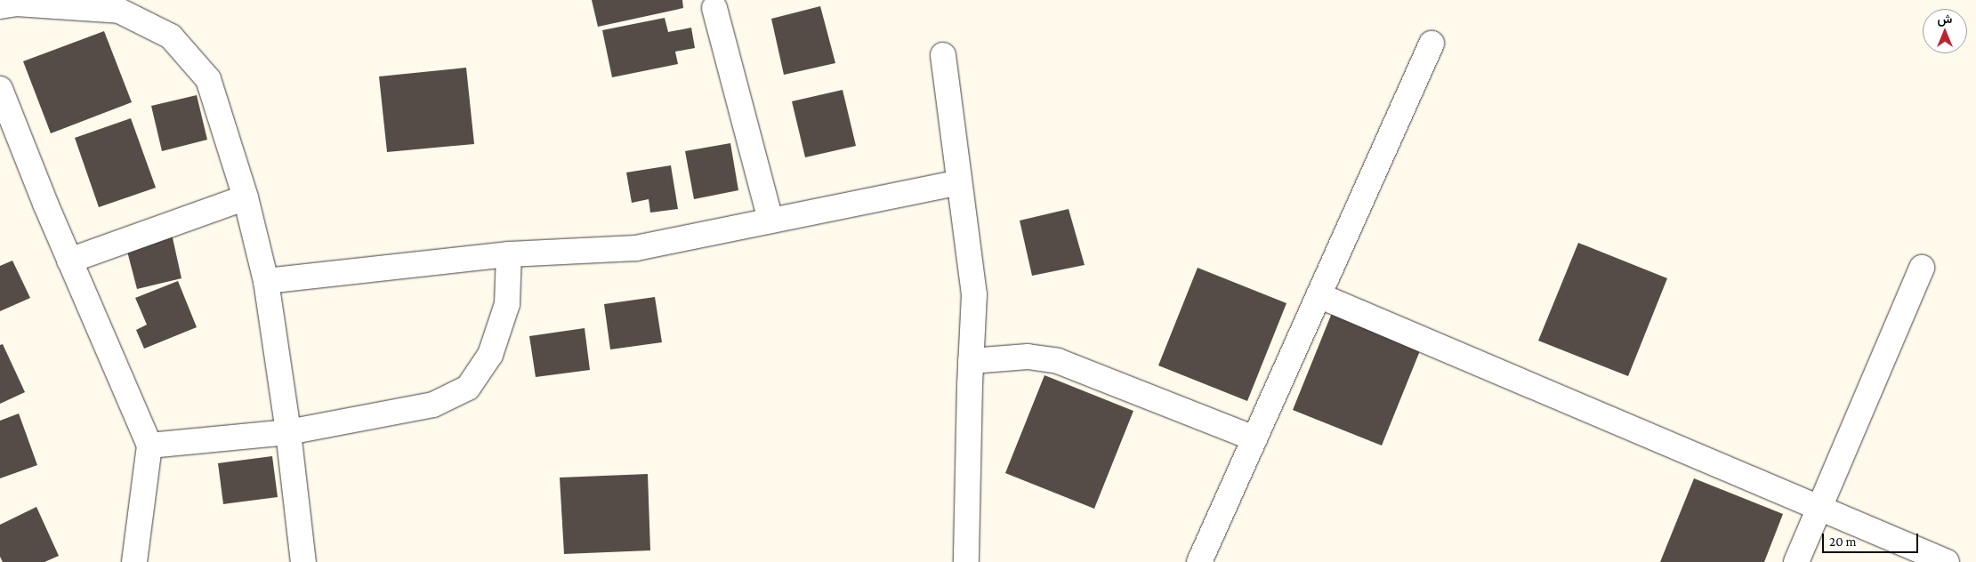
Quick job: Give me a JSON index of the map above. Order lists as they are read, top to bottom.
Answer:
{
  "scale_bar": "20 m",
  "north": "top"
}
